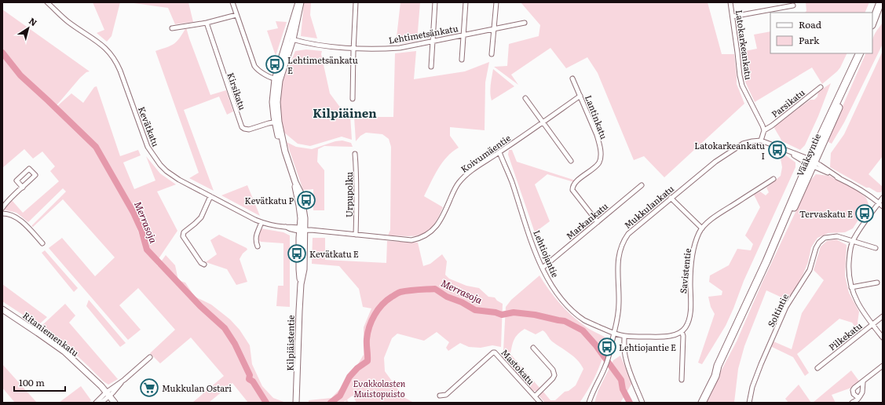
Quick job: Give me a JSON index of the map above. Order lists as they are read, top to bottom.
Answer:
{
  "streets": {
    "highway": ["Vääksyntie"],
    "street": [
      "Lehtimetsänkatu",
      "Latokarkeankatu",
      "Kirsikatu",
      "Parsikatu",
      "Lantinkatu",
      "Kevätkatu",
      "Koivumäentie",
      "Urpupolku",
      "Mukkulankatu",
      "Markankatu",
      "Lehtiojantie",
      "Savistentie",
      "Soltintie",
      "Ritaniemenkatu",
      "Pilkekatu",
      "Kilpiäistentie",
      "Mastokatu"
    ]
  },
  "crossings": [
    ["Lehtimetsänkatu", "Kilpiäistentie"],
    ["Latokarkeankatu", "Parsikatu"],
    ["Kirsikatu", "Kilpiäistentie"],
    ["Lantinkatu", "Koivumäentie"],
    ["Lantinkatu", "Markankatu"],
    ["Kevätkatu", "Koivumäentie"],
    ["Kevätkatu", "Urpupolku"],
    ["Kevätkatu", "Kilpiäistentie"],
    ["Koivumäentie", "Urpupolku"],
    ["Koivumäentie", "Lehtiojantie"],
    ["Mukkulankatu", "Lehtiojantie"],
    ["Markankatu", "Lehtiojantie"]
  ],
  "districts": ["Kilpiäinen"],
  "water": ["Merrasoja"],
  "parks": ["Evakkolasten Muistopuisto"],
  "places": {
    "bus stop": [
      "Lehtimetsänkatu E",
      "Latokarkeankatu I",
      "Kevätkatu P",
      "Tervaskatu E",
      "Kevätkatu E",
      "Lehtiojantie E"
    ],
    "supermarket": ["Mukkulan Ostari"]
  },
  "legend": ["Road", "Park"],
  "scale_bar": "100 m",
  "north": "top right"
}
